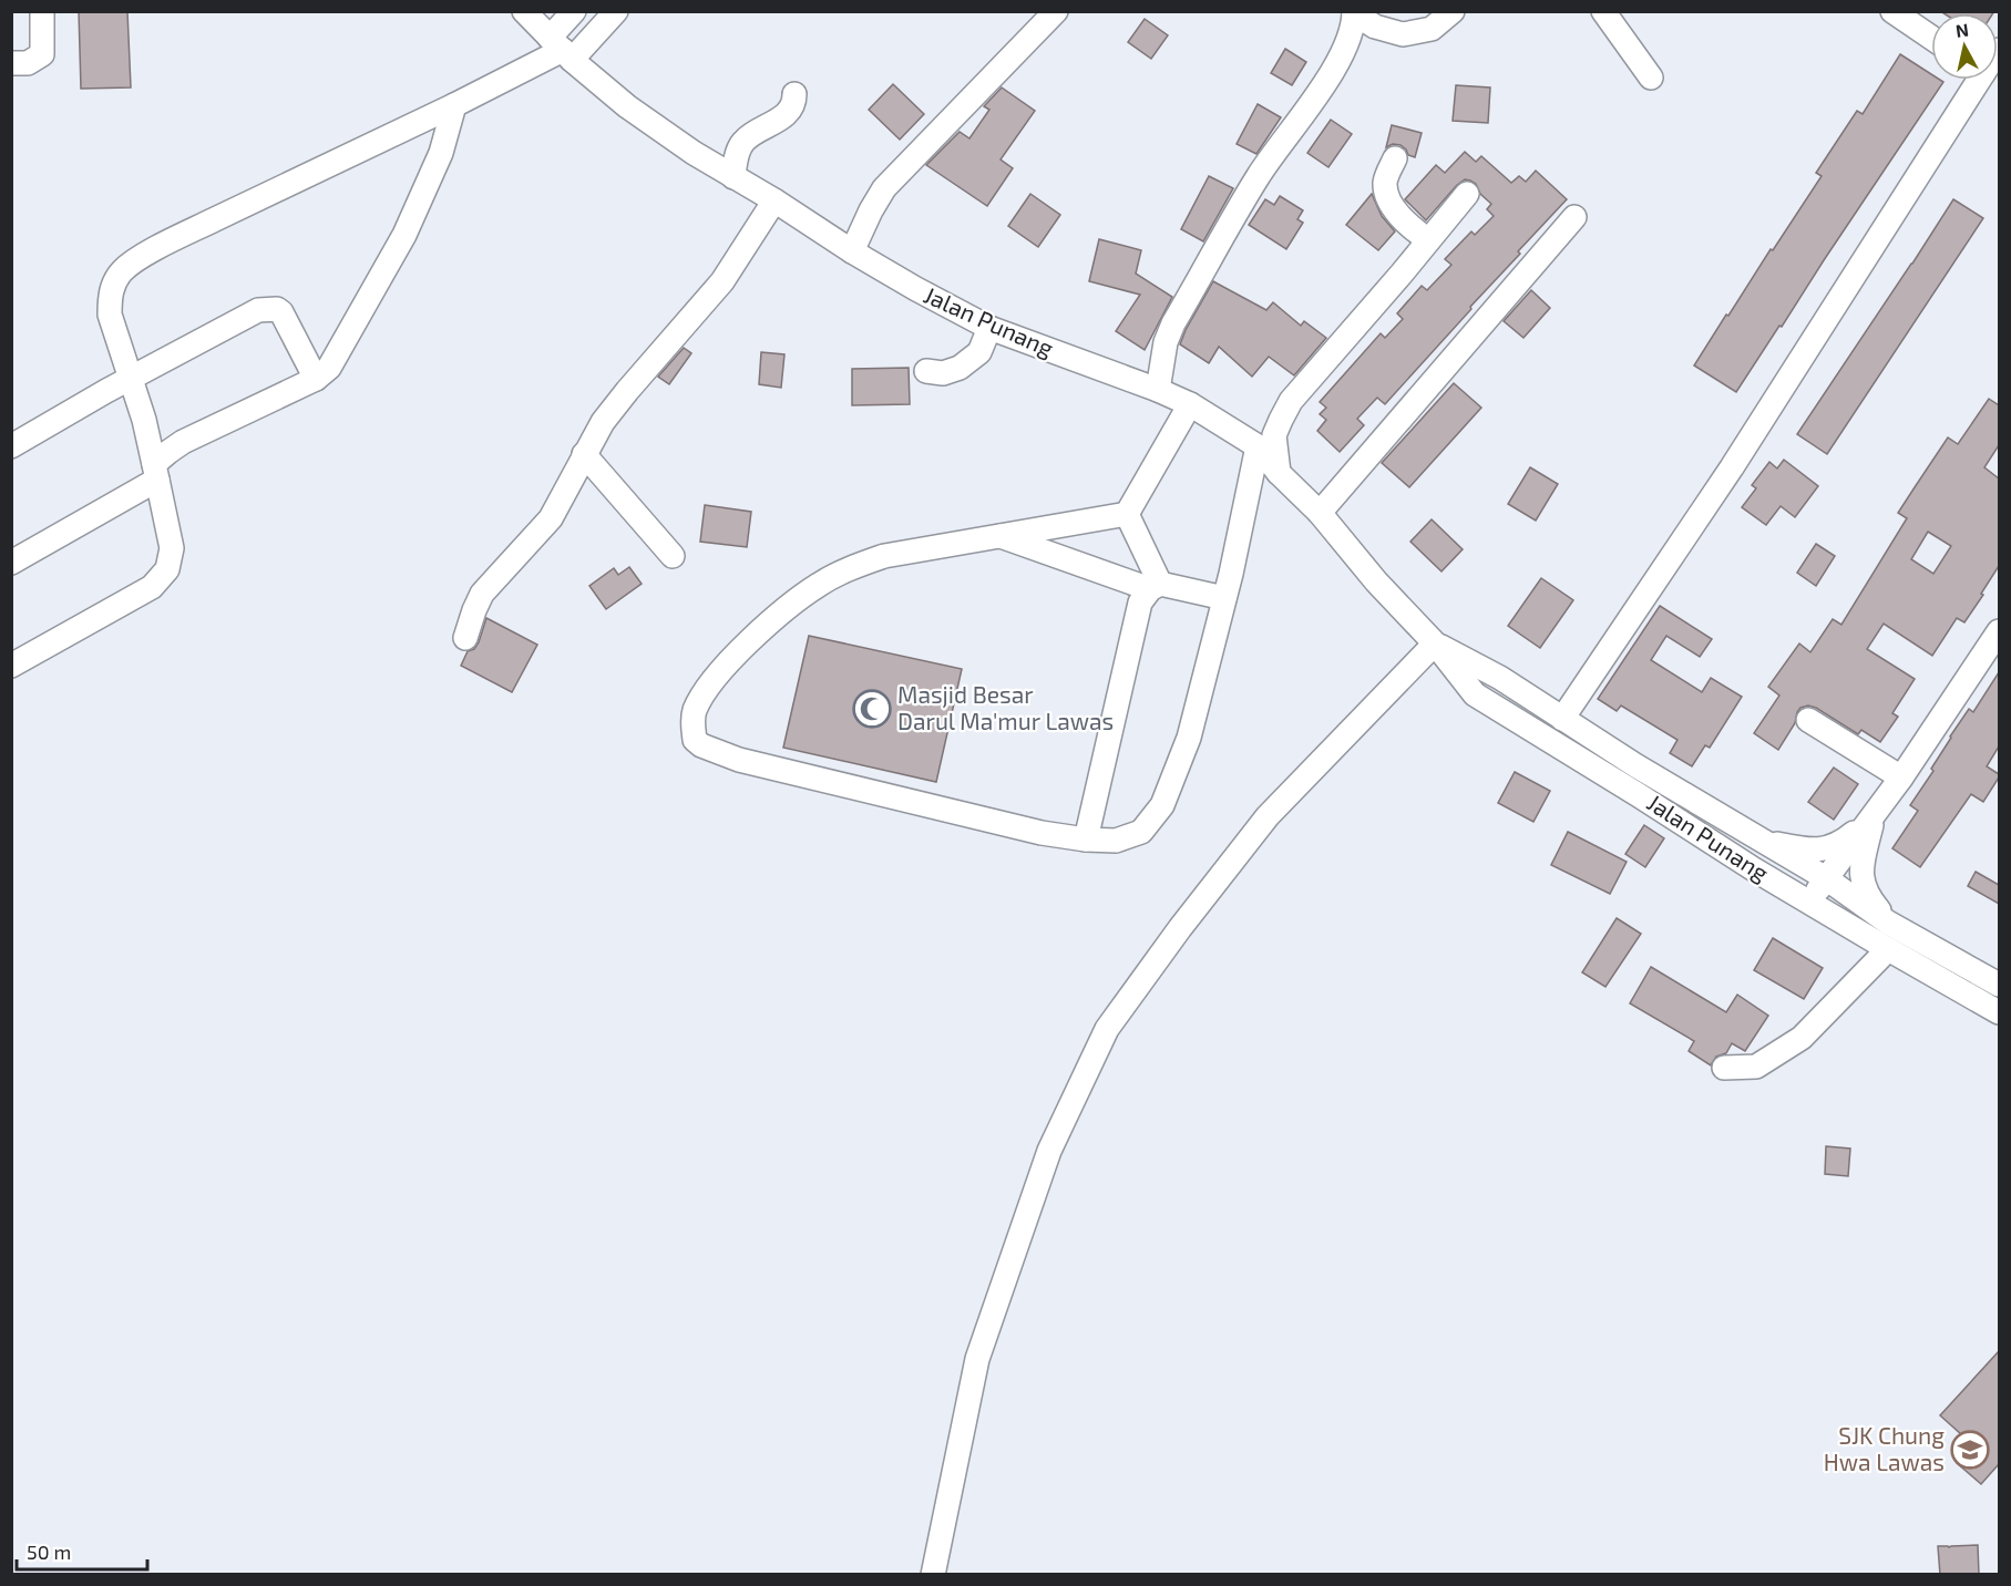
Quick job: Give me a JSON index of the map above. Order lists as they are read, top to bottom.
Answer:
{
  "streets": {
    "street": ["Jalan Punang"]
  },
  "places": {
    "mosque": ["Masjid Besar Darul Ma'mur Lawas"],
    "school or university": ["SJK Chung Hwa Lawas"]
  },
  "scale_bar": "50 m",
  "north": "top"
}
